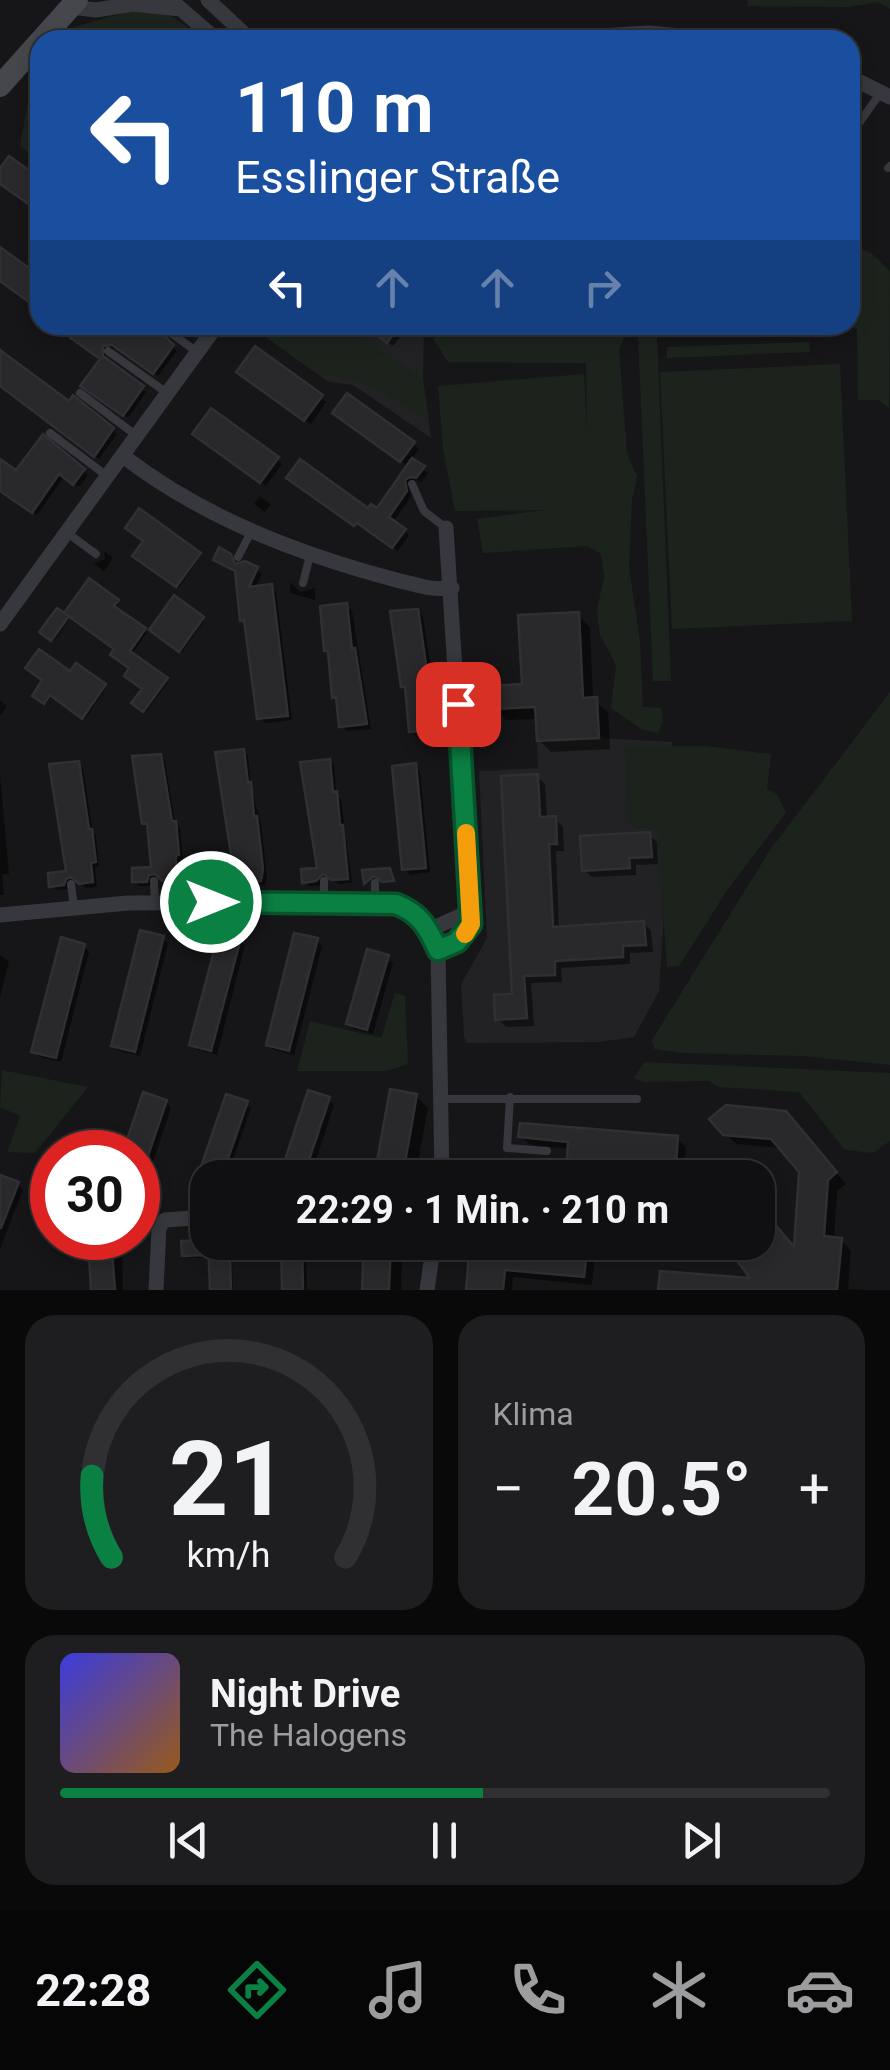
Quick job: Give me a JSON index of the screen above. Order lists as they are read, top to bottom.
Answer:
{
  "page": {
    "turn": ["110 m", "Esslinger Straße"],
    "limit": "30",
    "trip": "22:29 · 1 Min. · 210 m",
    "tile": "Klima",
    "heat": ["−", "20.5°", "+"],
    "song": ["Night Drive", "The Halogens"],
    "tabs": "22:28",
    "gauge": ["21", "km/h"]
  }
}
